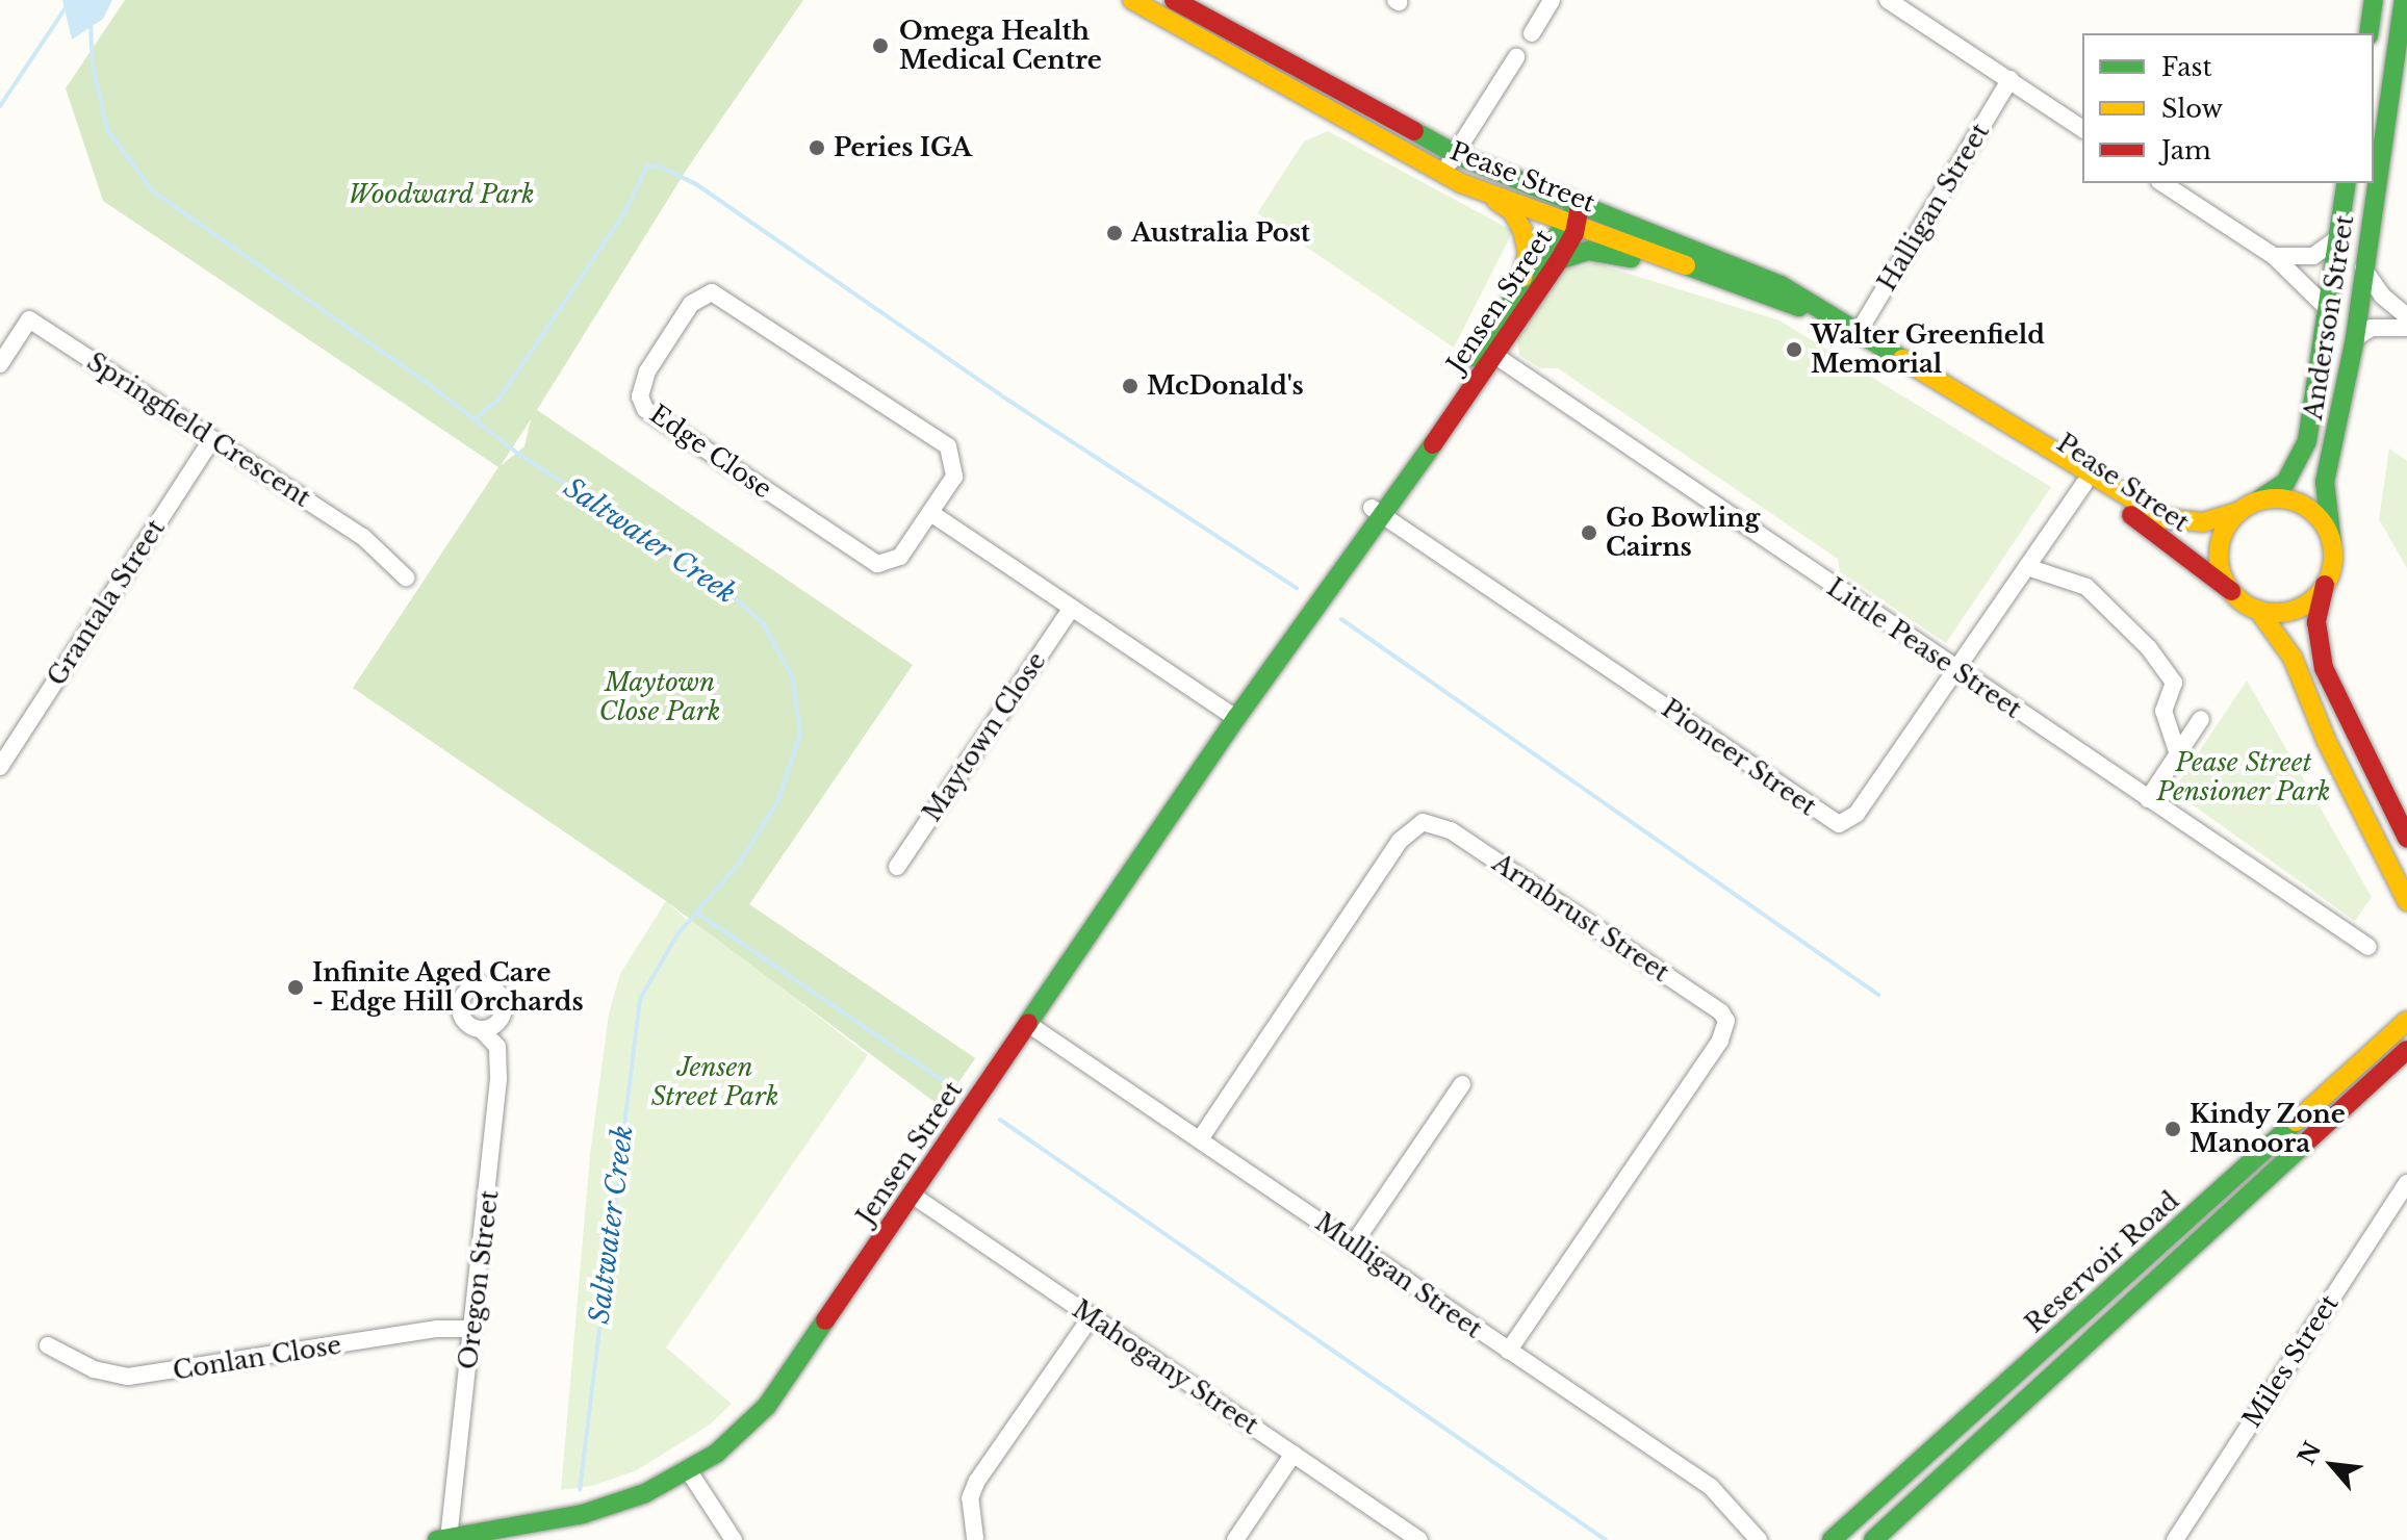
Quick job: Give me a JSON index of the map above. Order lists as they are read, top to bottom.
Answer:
{
  "streets": {
    "street": [
      "Pease Street",
      "Halligan Street",
      "Jensen Street",
      "Anderson Street",
      "Springfield Crescent",
      "Edge Close",
      "Grantala Street",
      "Little Pease Street",
      "Maytown Close",
      "Pioneer Street",
      "Armbrust Street",
      "Reservoir Road",
      "Mulligan Street",
      "Oregon Street",
      "Conlan Close",
      "Miles Street",
      "Mahogany Street"
    ]
  },
  "crossings": [
    ["Pease Street", "Halligan Street"],
    ["Pease Street", "Jensen Street"],
    ["Pease Street", "Anderson Street"],
    ["Pease Street", "Pioneer Street"],
    ["Jensen Street", "Little Pease Street"],
    ["Jensen Street", "Pioneer Street"],
    ["Jensen Street", "Mulligan Street"],
    ["Jensen Street", "Oregon Street"],
    ["Jensen Street", "Mahogany Street"],
    ["Springfield Crescent", "Grantala Street"],
    ["Little Pease Street", "Pioneer Street"],
    ["Armbrust Street", "Mulligan Street"],
    ["Oregon Street", "Conlan Close"]
  ],
  "water": ["Saltwater Creek"],
  "parks": [
    "Woodward Park",
    "Maytown Close Park",
    "Pease Street Pensioner Park",
    "Jensen Street Park"
  ],
  "places": [
    "Omega Health Medical Centre",
    "Peries IGA",
    "Australia Post",
    "Walter Greenfield Memorial",
    "McDonald's",
    "Go Bowling Cairns",
    "Infinite Aged Care - Edge Hill Orchards",
    "Kindy Zone Manoora"
  ],
  "legend": ["Fast", "Slow", "Jam"],
  "north": "top left"
}
